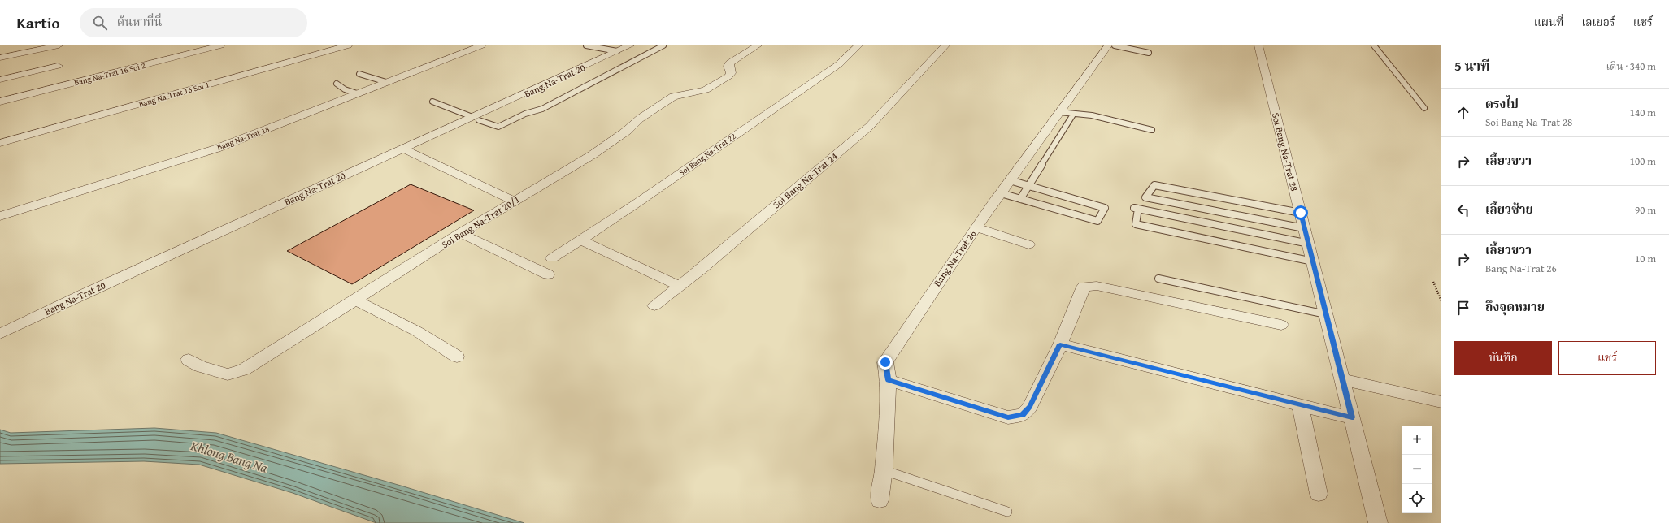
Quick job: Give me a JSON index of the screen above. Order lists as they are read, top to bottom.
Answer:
{
  "streets": {
    "street": [
      "Bang Na-Trat 16 Soi 2",
      "Bang Na-Trat 20",
      "Bang Na-Trat 16 Soi 1",
      "Bang Na-Trat 18",
      "Soi Bang Na-Trat 28",
      "Soi Bang Na-Trat 22",
      "Soi Bang Na-Trat 24",
      "Soi Bang Na-Trat 20/1",
      "Bang Na-Trat 26"
    ]
  },
  "water": ["Khlong Bang Na"],
  "page": {
    "header": "Kartio",
    "search": "ค้นหาที่นี่",
    "nav": ["แผนที่", "เลเยอร์", "แชร์"],
    "heading": ["5 นาที", "เดิน · 340 m"],
    "list": [
      ["ตรงไป", "Soi Bang Na-Trat 28", "140 m"],
      ["เลี้ยวขวา", "100 m"],
      ["เลี้ยวซ้าย", "90 m"],
      ["เลี้ยวขวา", "Bang Na-Trat 26", "10 m"],
      "ถึงจุดหมาย"
    ],
    "buttons": ["บันทึก", "แชร์"],
    "map_buttons": ["+", "−"]
  }
}
